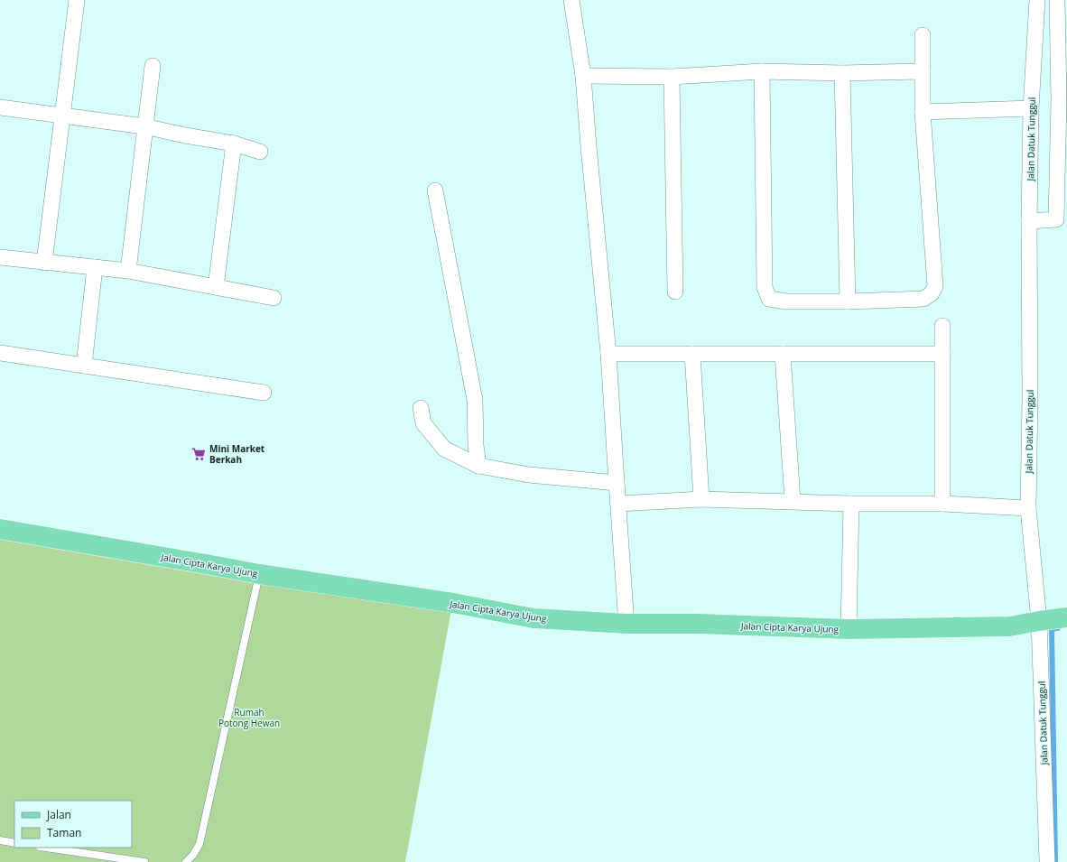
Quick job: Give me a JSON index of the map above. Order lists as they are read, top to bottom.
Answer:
{
  "streets": {
    "main road": ["Jalan Cipta Karya Ujung"],
    "street": ["Jalan Datuk Tunggul"]
  },
  "crossings": [
    ["Jalan Datuk Tunggul", "Jalan Cipta Karya Ujung"]
  ],
  "parks": ["Rumah Potong Hewan"],
  "places": {
    "supermarket": ["Mini Market Berkah"]
  },
  "legend": ["Jalan", "Taman"]
}
